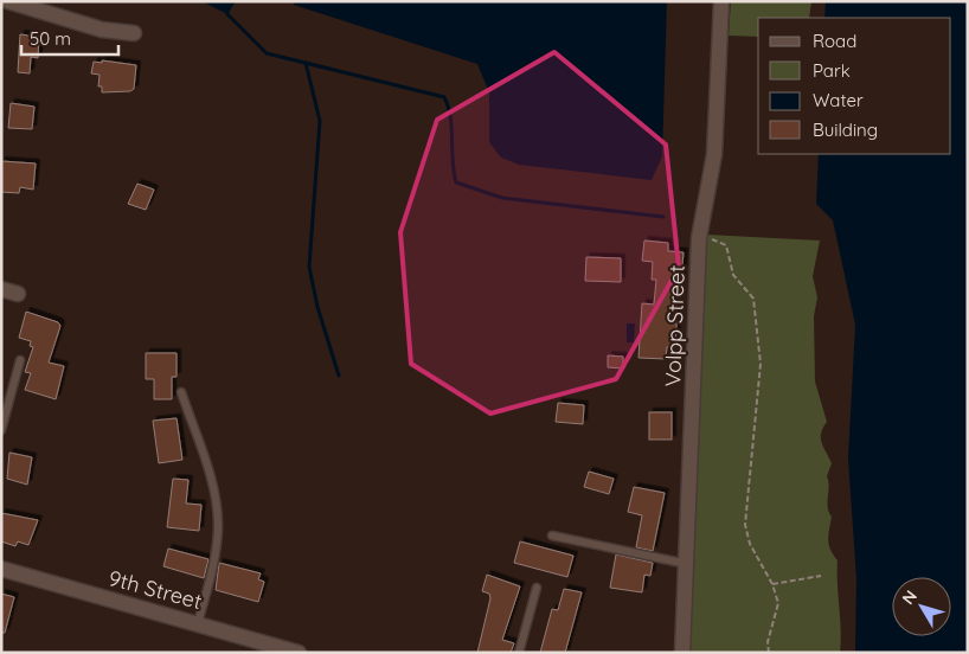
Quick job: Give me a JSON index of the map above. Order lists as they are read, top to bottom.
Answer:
{
  "streets": {
    "street": ["Volpp Street", "9th Street"]
  },
  "legend": [
    "Road",
    "Park",
    "Water",
    "Building"
  ],
  "scale_bar": "50 m",
  "north": "top left"
}
